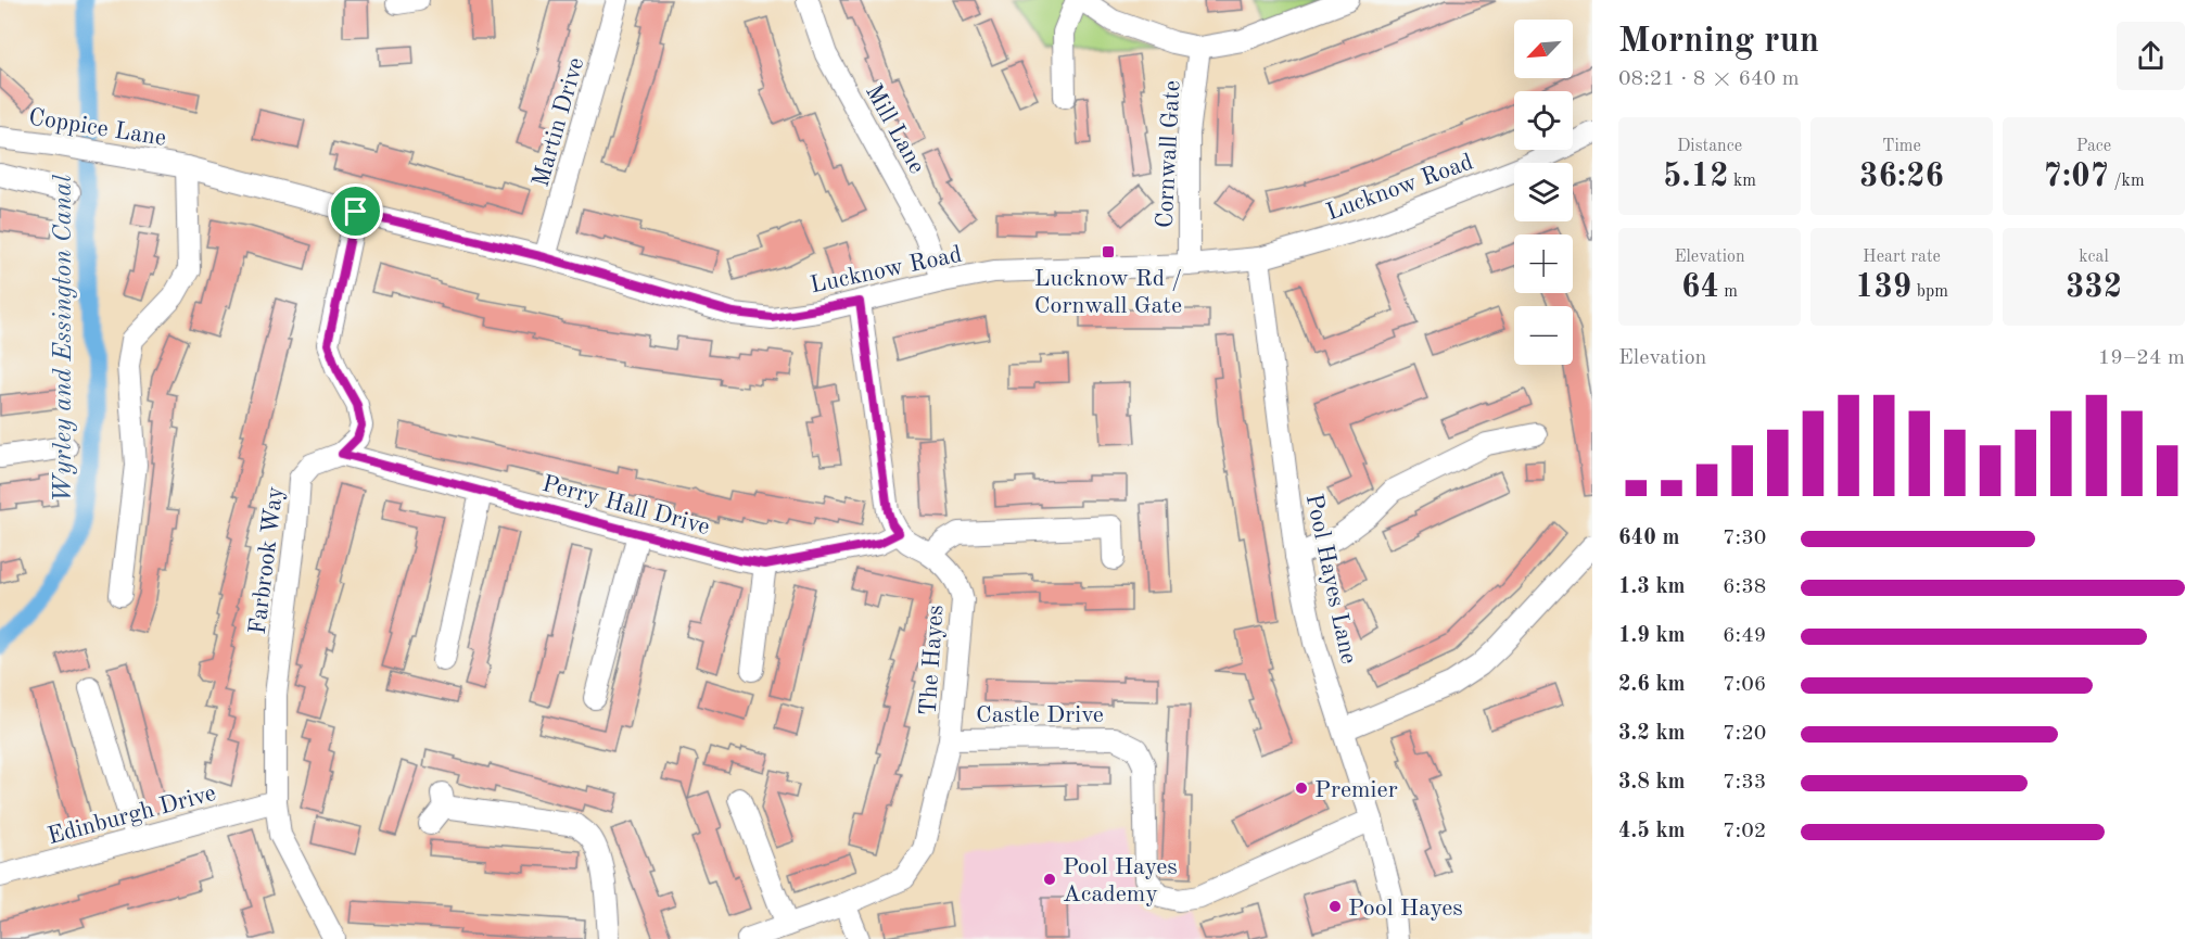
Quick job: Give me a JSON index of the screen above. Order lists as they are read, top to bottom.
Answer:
{
  "streets": {
    "street": [
      "Martin Drive",
      "Coppice Lane",
      "Mill Lane",
      "Cornwall Gate",
      "Lucknow Road",
      "Perry Hall Drive",
      "Farbrook Way",
      "Pool Hayes Lane",
      "The Hayes",
      "Castle Drive",
      "Edinburgh Drive"
    ]
  },
  "crossings": [
    ["Martin Drive", "Lucknow Road"],
    ["Coppice Lane", "Lucknow Road"],
    ["Mill Lane", "Lucknow Road"],
    ["Cornwall Gate", "Lucknow Road"],
    ["Lucknow Road", "Pool Hayes Lane"],
    ["Perry Hall Drive", "Farbrook Way"],
    ["Perry Hall Drive", "The Hayes"],
    ["Farbrook Way", "Edinburgh Drive"],
    ["Pool Hayes Lane", "Castle Drive"],
    ["The Hayes", "Castle Drive"]
  ],
  "water": ["Wyrley and Essington Canal"],
  "places": {
    "transit": ["Lucknow Rd / Cornwall Gate"],
    "other": ["Premier", "Pool Hayes Academy", "Pool Hayes"]
  },
  "north": "bottom left",
  "page": {
    "heading": ["Morning run", "08:21 · 8 × 640 m"],
    "map_buttons": ["+", "−"],
    "stats": [
      ["Distance", "5.12 km"],
      ["Time", "36:26"],
      ["Pace", "7:07 /km"],
      ["Elevation", "64 m"],
      ["Heart rate", "139 bpm"],
      ["kcal", "332"]
    ],
    "chart": ["Elevation", "19–24 m"],
    "list": [
      {
        "name": "640 m",
        "note": "7:30"
      },
      {
        "name": "1.3 km",
        "note": "6:38"
      },
      {
        "name": "1.9 km",
        "note": "6:49"
      },
      {
        "name": "2.6 km",
        "note": "7:06"
      },
      {
        "name": "3.2 km",
        "note": "7:20"
      },
      {
        "name": "3.8 km",
        "note": "7:33"
      },
      {
        "name": "4.5 km",
        "note": "7:02"
      }
    ]
  }
}
